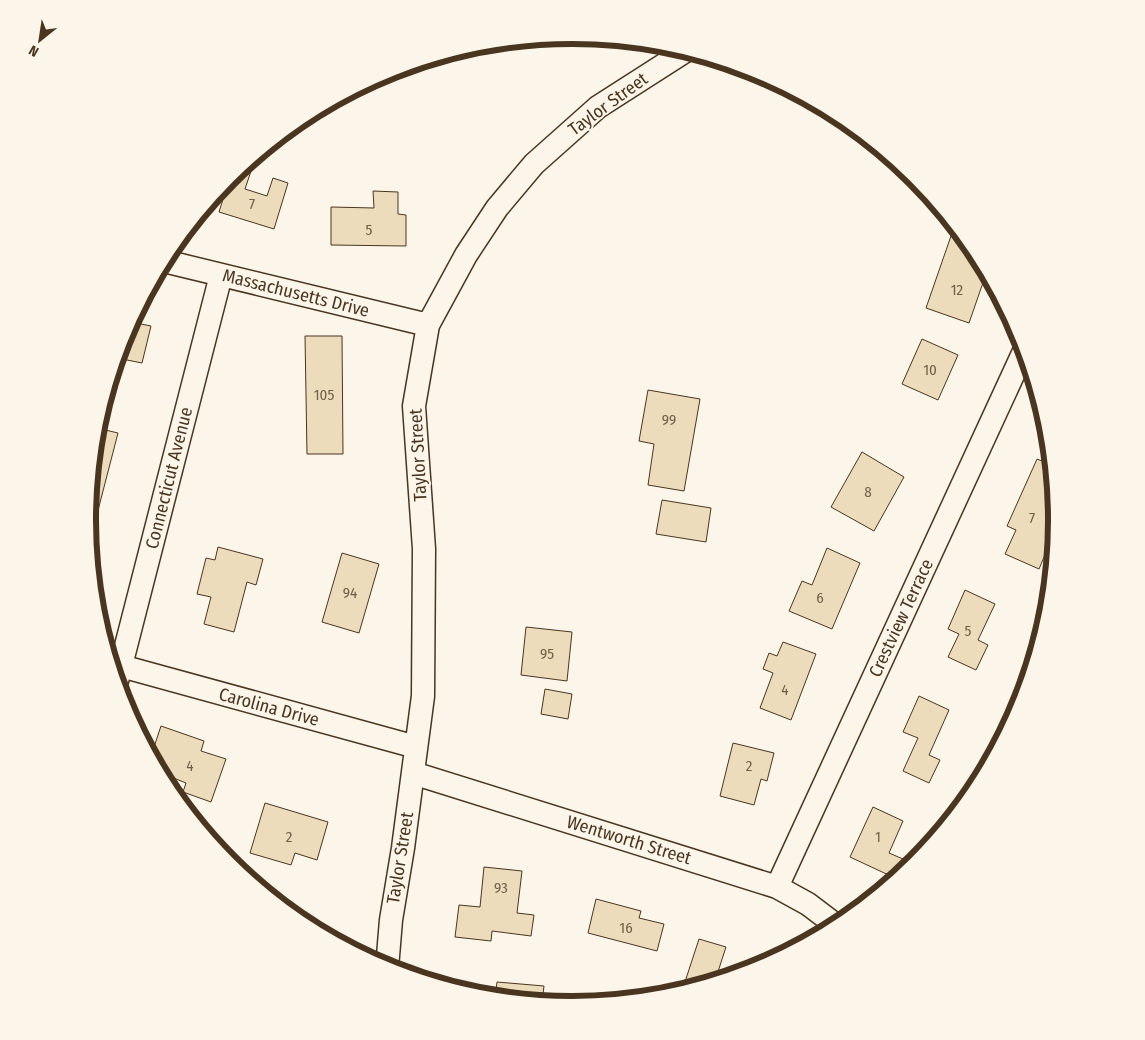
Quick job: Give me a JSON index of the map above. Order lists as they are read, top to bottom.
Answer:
{
  "streets": {
    "street": [
      "Taylor Street",
      "Massachusetts Drive",
      "Connecticut Avenue",
      "Crestview Terrace",
      "Carolina Drive",
      "Wentworth Street"
    ]
  },
  "crossings": [
    ["Taylor Street", "Massachusetts Drive"],
    ["Taylor Street", "Carolina Drive"],
    ["Taylor Street", "Wentworth Street"],
    ["Massachusetts Drive", "Connecticut Avenue"],
    ["Crestview Terrace", "Wentworth Street"]
  ],
  "house_numbers": [
    "7",
    "5",
    "12",
    "10",
    "105",
    "99",
    "8",
    "7",
    "94",
    "6",
    "5",
    "95",
    "4",
    "4",
    "2",
    "2",
    "1",
    "93",
    "16"
  ],
  "north": "bottom left"
}
